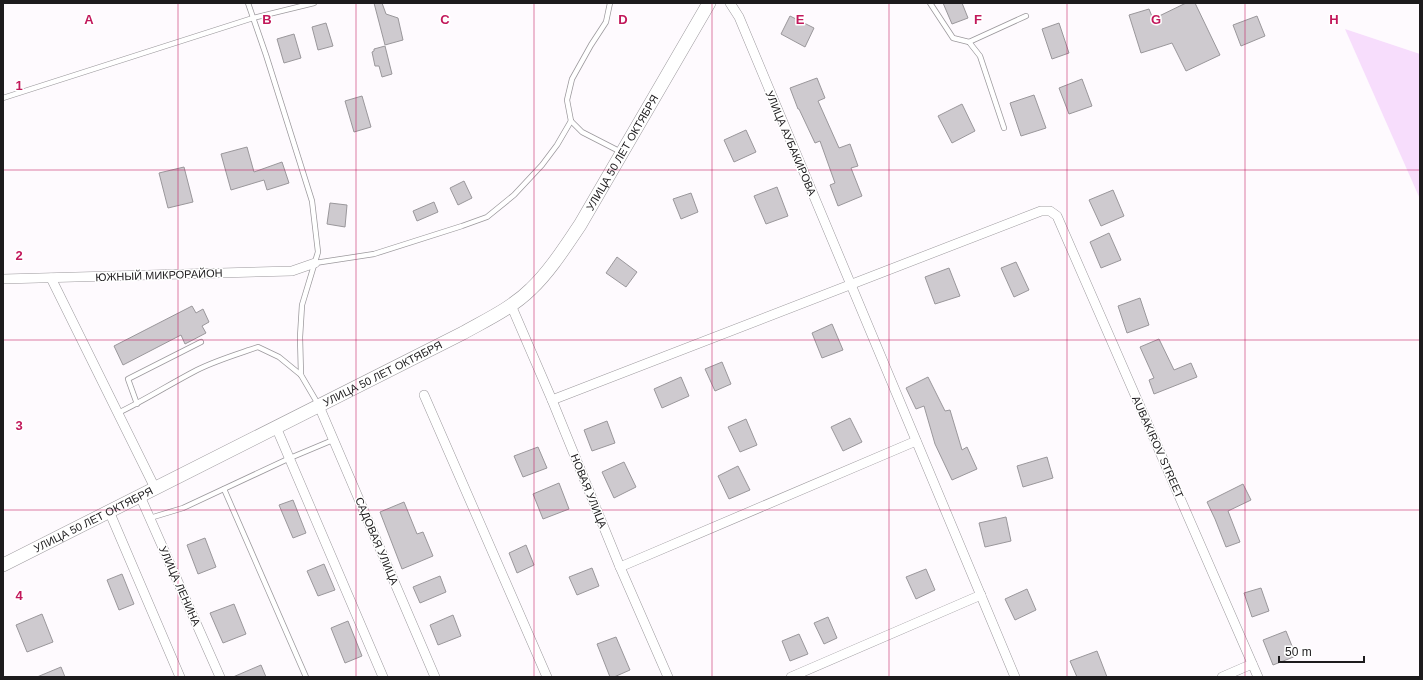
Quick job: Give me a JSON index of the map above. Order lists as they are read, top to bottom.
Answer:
{
  "streets": {
    "main road": ["УЛИЦА 50 ЛЕТ ОКТЯБРЯ"],
    "street": [
      "УЛИЦА АУБАКИРОВА",
      "ЮЖНЫЙ МИКРОРАЙОН",
      "AUBAKIROV STREET",
      "НОВАЯ УЛИЦА",
      "САДОВАЯ УЛИЦА",
      "УЛИЦА ЛЕНИНА"
    ]
  },
  "crossings": [
    ["УЛИЦА АУБАКИРОВА", "AUBAKIROV STREET"],
    ["УЛИЦА 50 ЛЕТ ОКТЯБРЯ", "НОВАЯ УЛИЦА"],
    ["УЛИЦА 50 ЛЕТ ОКТЯБРЯ", "САДОВАЯ УЛИЦА"],
    ["УЛИЦА 50 ЛЕТ ОКТЯБРЯ", "УЛИЦА ЛЕНИНА"]
  ],
  "scale_bar": "50 m",
  "grid": {
    "columns": [
      "A",
      "B",
      "C",
      "D",
      "E",
      "F",
      "G",
      "H"
    ],
    "rows": [
      "1",
      "2",
      "3",
      "4"
    ]
  }
}
